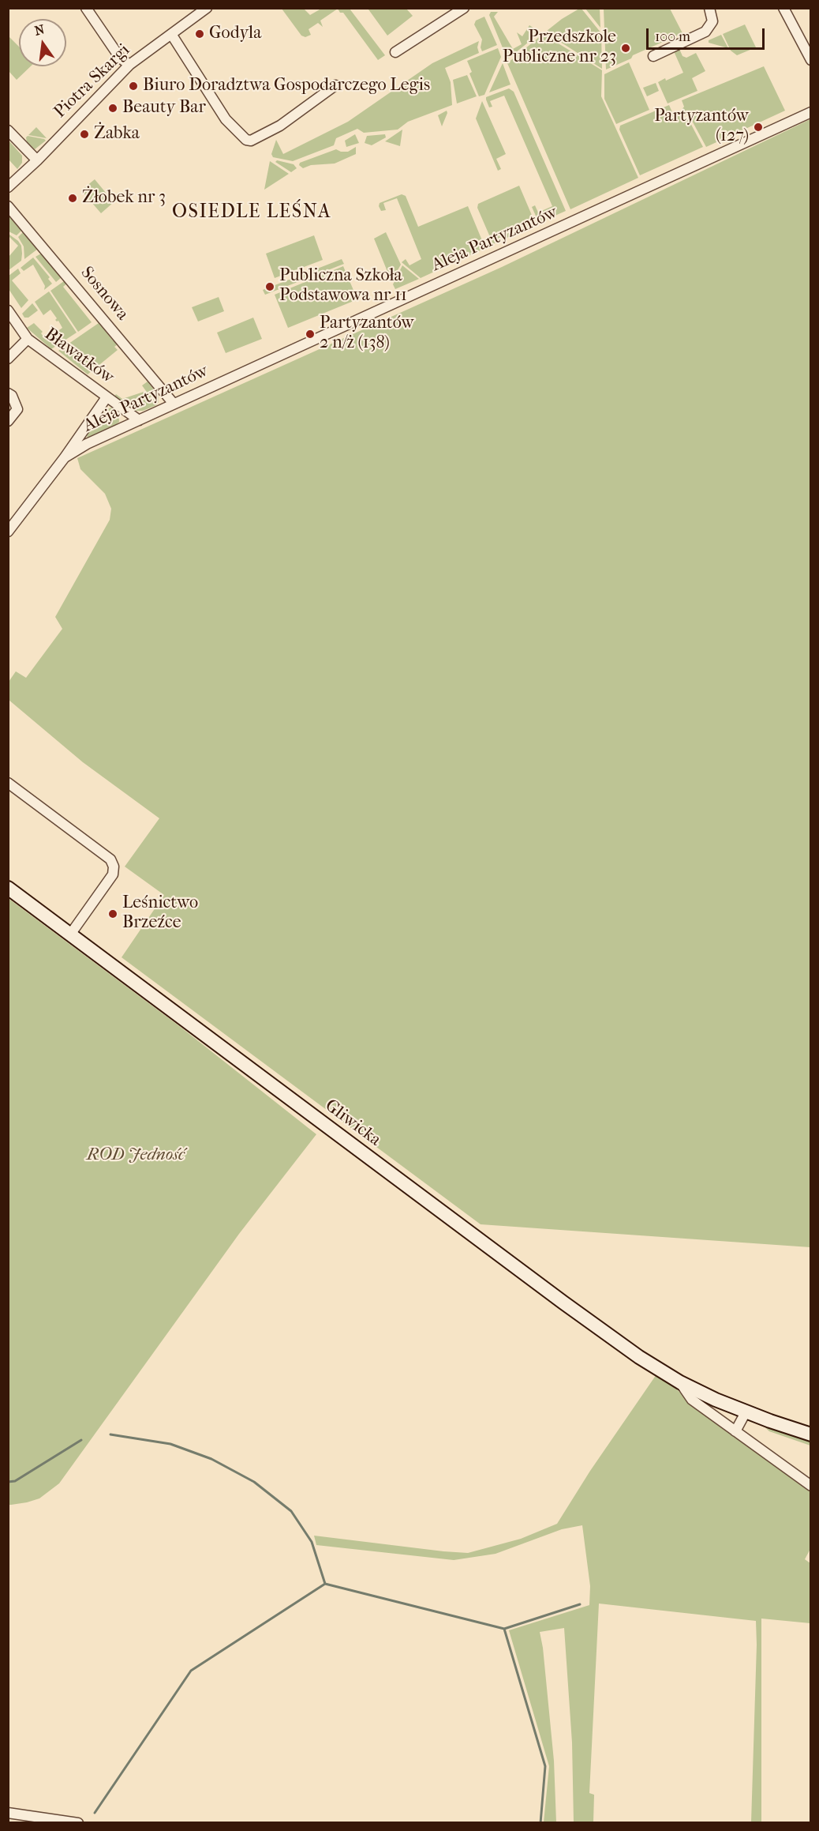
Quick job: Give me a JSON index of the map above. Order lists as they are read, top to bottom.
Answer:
{
  "streets": {
    "main road": ["Gliwicka"],
    "street": [
      "Piotra Skargi",
      "Aleja Partyzantów",
      "Sosnowa",
      "Bławatków"
    ]
  },
  "crossings": [
    ["Aleja Partyzantów", "Sosnowa"],
    ["Aleja Partyzantów", "Bławatków"]
  ],
  "districts": ["OSIEDLE LEŚNA"],
  "parks": ["ROD Jedność"],
  "places": [
    "Godyla",
    "Przedszkole Publiczne nr 23",
    "Biuro Doradztwa Gospodarczego Legis",
    "Beauty Bar",
    "Partyzantów (127)",
    "Żabka",
    "Żłobek nr 3",
    "Publiczna Szkoła Podstawowa nr 11",
    "Partyzantów 2 n/ż (138)",
    "Leśnictwo Brzeźce"
  ],
  "scale_bar": "100 m",
  "north": "top"
}
